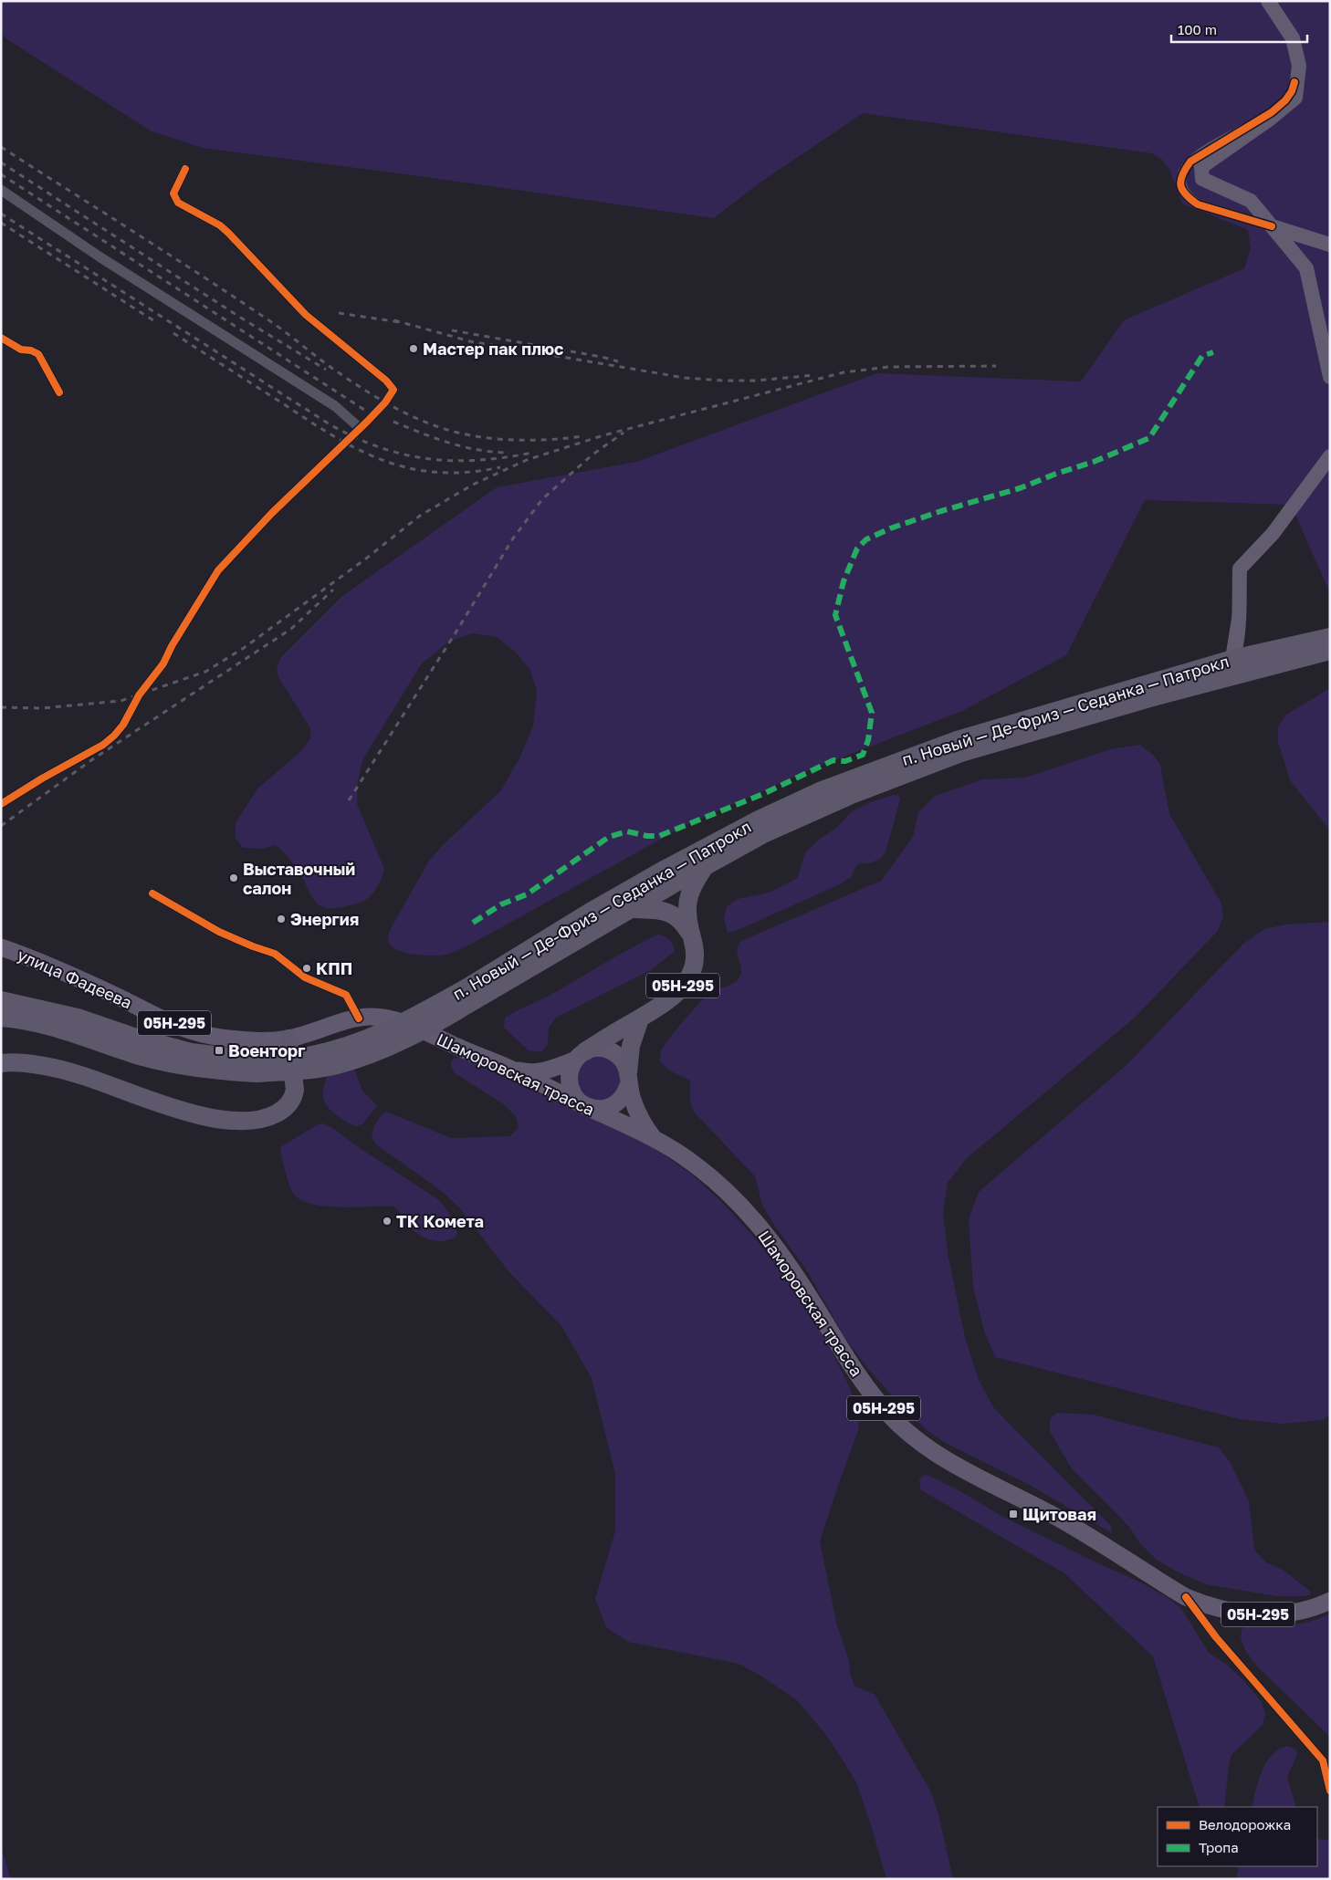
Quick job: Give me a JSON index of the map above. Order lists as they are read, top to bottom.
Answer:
{
  "streets": {
    "highway": ["п. Новый — Де-Фриз — Седанка — Патрокл", "05Н-295"],
    "main road": ["улица Фадеева", "Шаморовская трасса"]
  },
  "crossings": [
    ["п. Новый — Де-Фриз — Седанка — Патрокл", "05Н-295"],
    ["улица Фадеева", "Шаморовская трасса"],
    ["05Н-295", "Шаморовская трасса"]
  ],
  "places": {
    "other": [
      "Мастер пак плюс",
      "Выставочный салон",
      "Энергия",
      "КПП",
      "ТК Комета"
    ],
    "transit": ["Военторг", "Щитовая"]
  },
  "legend": ["Велодорожка", "Тропа"],
  "scale_bar": "100 m"
}
